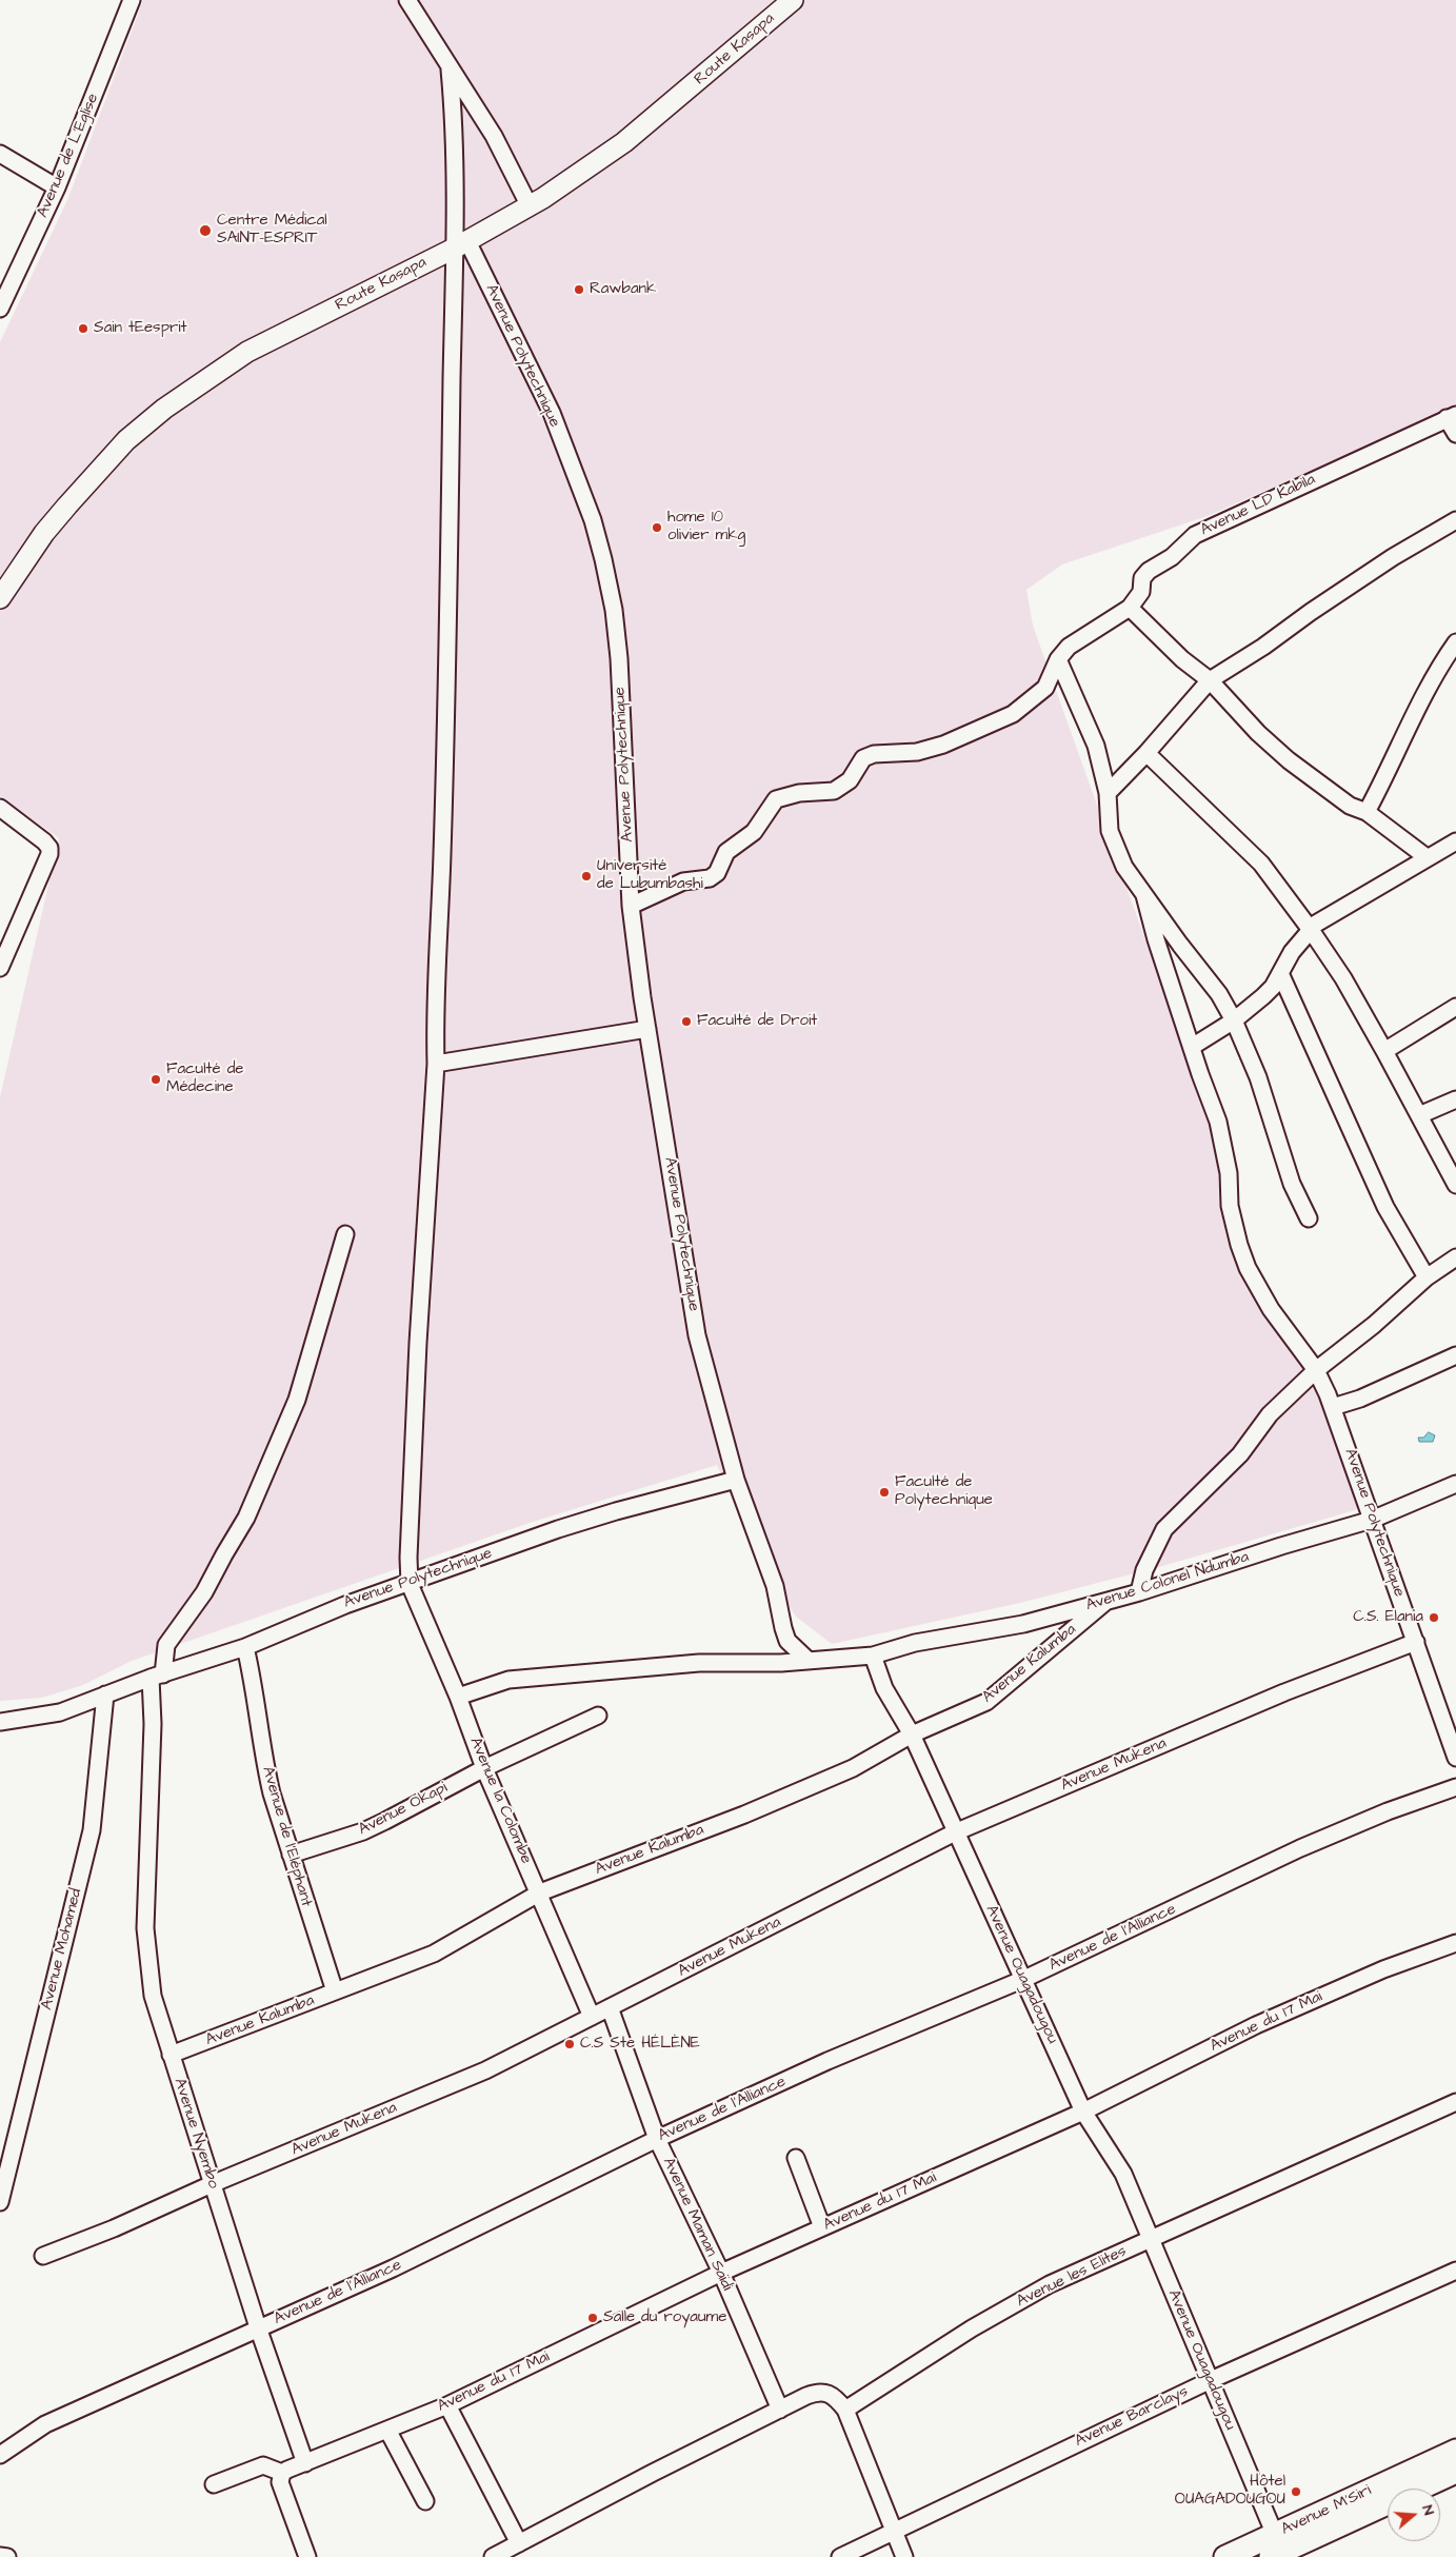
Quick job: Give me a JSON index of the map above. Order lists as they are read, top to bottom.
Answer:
{
  "streets": {
    "highway": ["Avenue M'Siri"],
    "main road": ["Route Kasapa"],
    "street": [
      "Avenue de L'Eglise",
      "Avenue Polytechnique",
      "Avenue LD Kabila",
      "Avenue Colonel Ndumba",
      "Avenue Kalumba",
      "Avenue Mukena",
      "Avenue la Colombe",
      "Avenue Okapi",
      "Avenue de l'Eléphant",
      "Avenue de l'Alliance",
      "Avenue Mohamed",
      "Avenue Ouagadougou",
      "Avenue du 17 Mai",
      "Avenue Nyembo",
      "Avenue Maman Saïdi",
      "Avenue les Elites",
      "Avenue Barclays"
    ]
  },
  "crossings": [
    ["Route Kasapa", "Avenue Polytechnique"],
    ["Avenue Polytechnique", "Avenue Colonel Ndumba"],
    ["Avenue Polytechnique", "Avenue Mukena"],
    ["Avenue Polytechnique", "Avenue la Colombe"],
    ["Avenue Polytechnique", "Avenue de l'Eléphant"],
    ["Avenue Polytechnique", "Avenue Mohamed"],
    ["Avenue Polytechnique", "Avenue Nyembo"],
    ["Avenue Colonel Ndumba", "Avenue Kalumba"],
    ["Avenue Colonel Ndumba", "Avenue Ouagadougou"],
    ["Avenue Kalumba", "Avenue la Colombe"],
    ["Avenue Kalumba", "Avenue de l'Eléphant"],
    ["Avenue Kalumba", "Avenue Ouagadougou"],
    ["Avenue Kalumba", "Avenue Nyembo"],
    ["Avenue Mukena", "Avenue la Colombe"],
    ["Avenue Mukena", "Avenue Ouagadougou"],
    ["Avenue Mukena", "Avenue Nyembo"],
    ["Avenue Mukena", "Avenue Maman Saïdi"],
    ["Avenue la Colombe", "Avenue Okapi"],
    ["Avenue Okapi", "Avenue de l'Eléphant"],
    ["Avenue de l'Alliance", "Avenue Ouagadougou"],
    ["Avenue de l'Alliance", "Avenue Nyembo"],
    ["Avenue de l'Alliance", "Avenue Maman Saïdi"],
    ["Avenue Ouagadougou", "Avenue du 17 Mai"],
    ["Avenue Ouagadougou", "Avenue les Elites"],
    ["Avenue Ouagadougou", "Avenue Barclays"],
    ["Avenue Ouagadougou", "Avenue M'Siri"],
    ["Avenue du 17 Mai", "Avenue Nyembo"],
    ["Avenue du 17 Mai", "Avenue Maman Saïdi"]
  ],
  "places": [
    "Centre Médical SAINT-ESPRIT",
    "Rawbank",
    "Sain tEesprit",
    "home 10 olivier mkg",
    "Université de Lubumbashi",
    "Faculté de Droit",
    "Faculté de Médecine",
    "Faculté de Polytechnique",
    "C.S. Elania",
    "C.S Ste HÉLÈNE",
    "Salle du royaume",
    "Hôtel OUAGADOUGOU"
  ],
  "north": "right"
}
